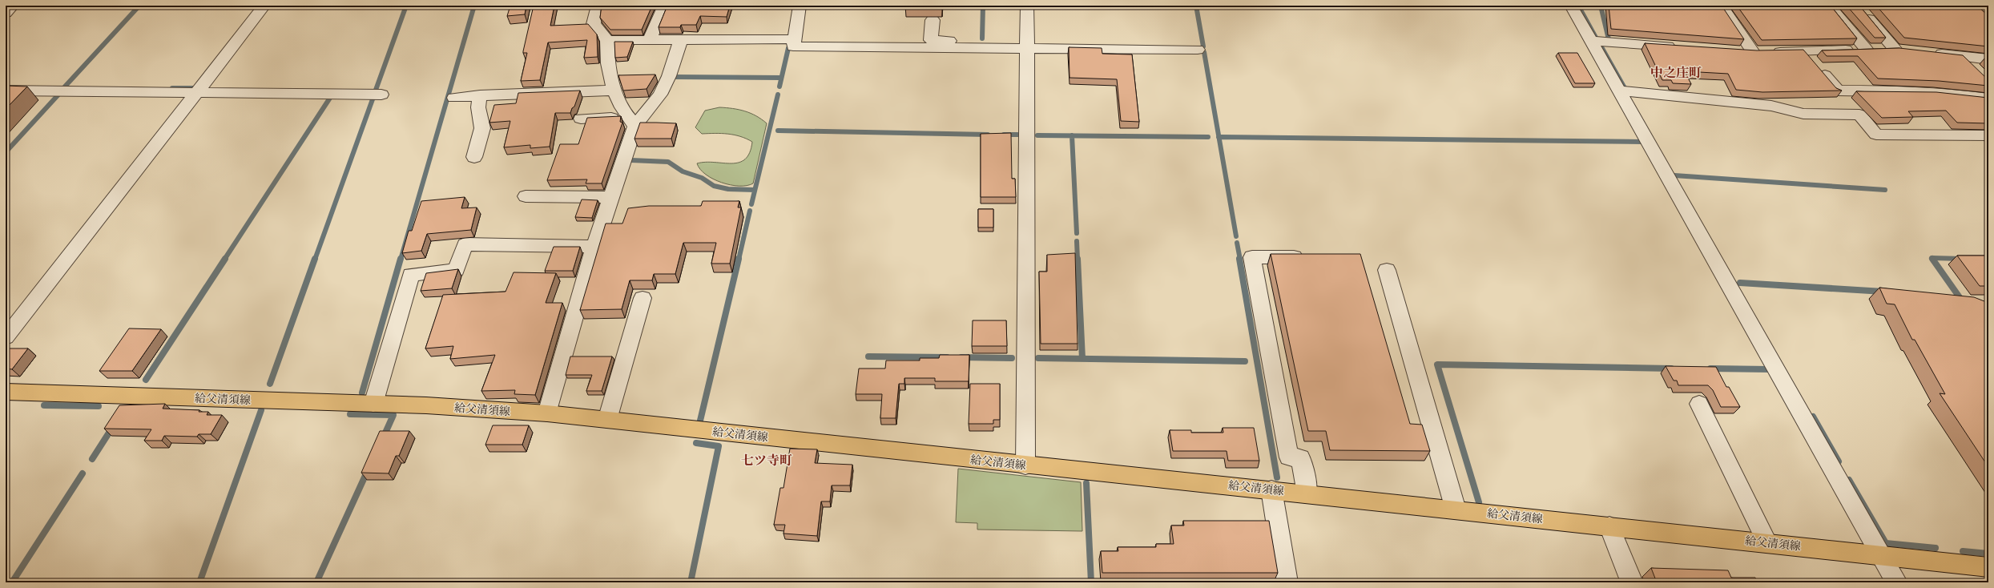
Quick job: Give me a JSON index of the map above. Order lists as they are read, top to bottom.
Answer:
{
  "streets": {
    "main road": ["給父清須線"]
  },
  "districts": ["中之庄町", "七ツ寺町"]
}
